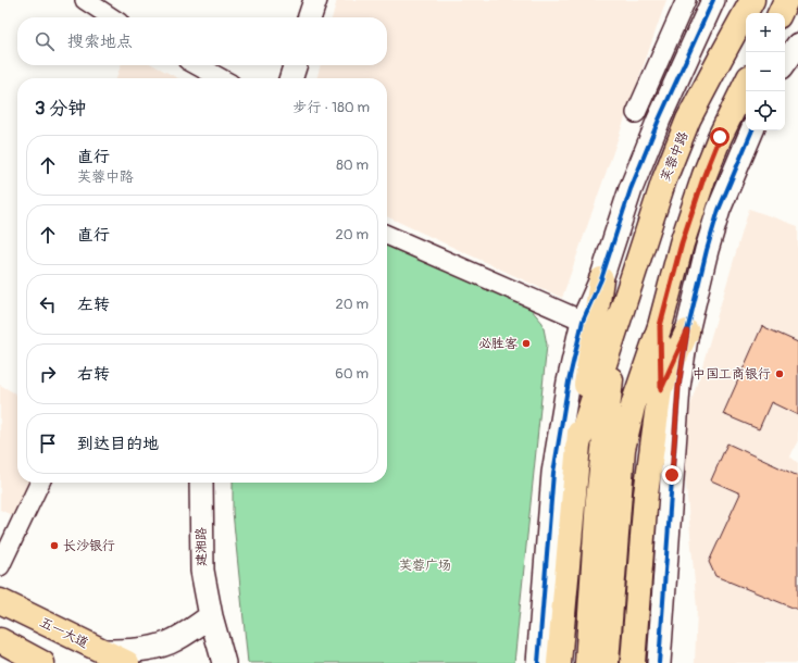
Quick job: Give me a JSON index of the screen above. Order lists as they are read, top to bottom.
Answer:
{
  "streets": {
    "main road": ["芙蓉中路", "五一大道"],
    "street": ["建湘路"]
  },
  "parks": ["芙蓉广场"],
  "places": ["必胜客", "中国工商银行", "长沙银行"],
  "page": {
    "map_buttons": ["+", "−"],
    "search": "搜索地点",
    "heading": ["3 分钟", "步行 · 180 m"],
    "list": [
      ["直行", "芙蓉中路", "80 m"],
      ["直行", "20 m"],
      ["左转", "20 m"],
      ["右转", "60 m"],
      "到达目的地"
    ]
  }
}
